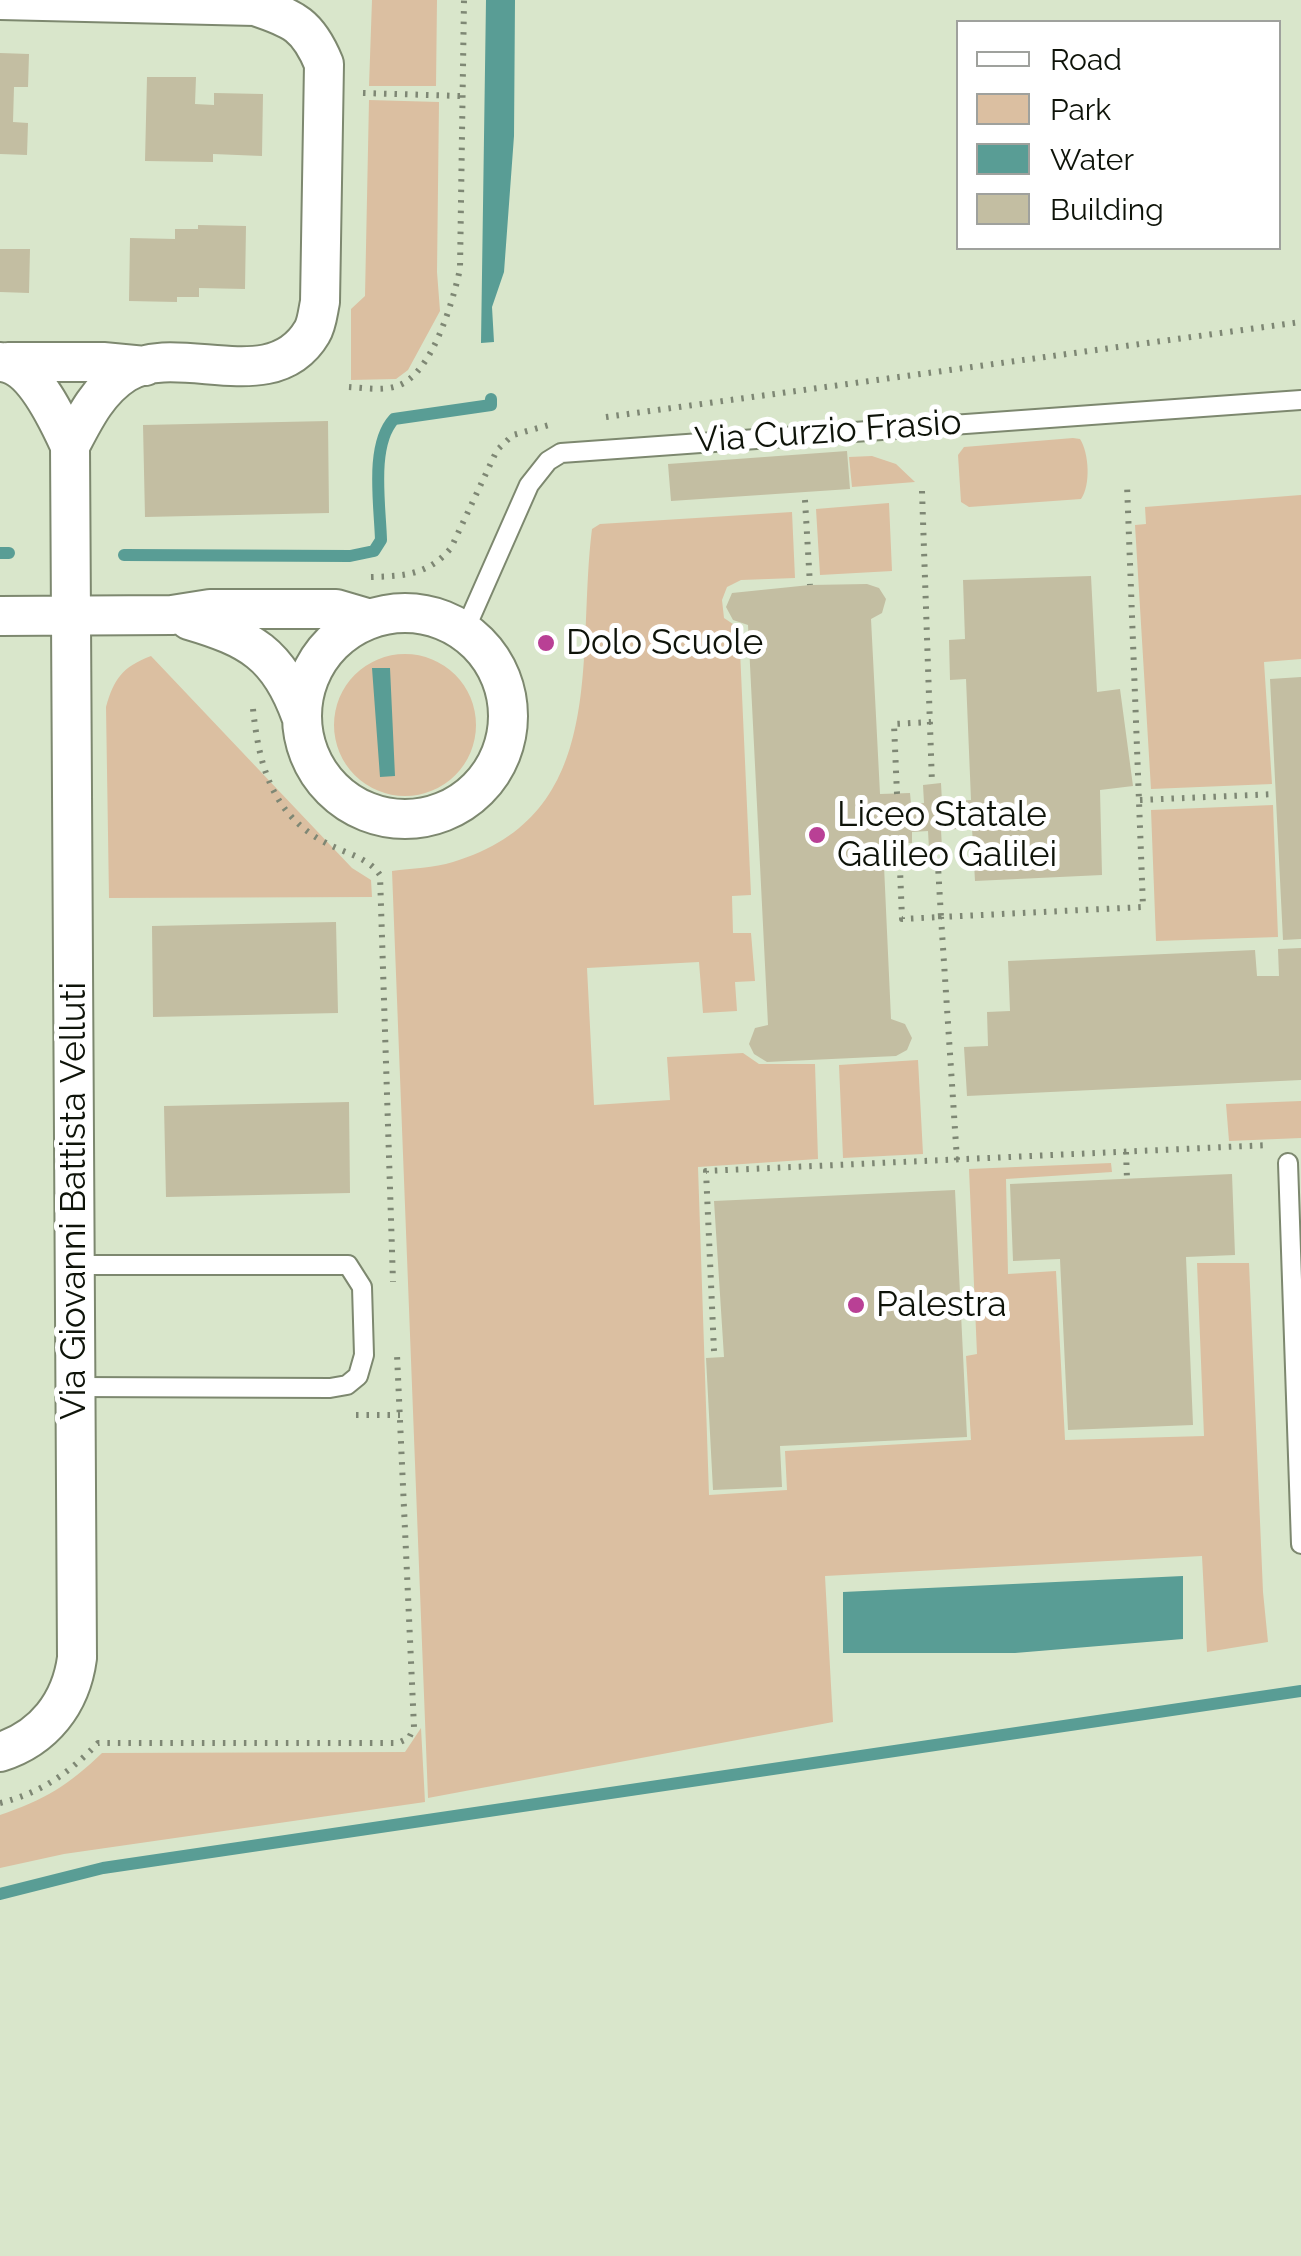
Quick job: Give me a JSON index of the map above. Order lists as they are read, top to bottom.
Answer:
{
  "streets": {
    "street": ["Via Giovanni Battista Velluti"],
    "lane": ["Via Curzio Frasio"]
  },
  "places": ["Dolo Scuole", "Liceo Statale Galileo Galilei", "Palestra"],
  "legend": [
    "Road",
    "Park",
    "Water",
    "Building"
  ]
}
